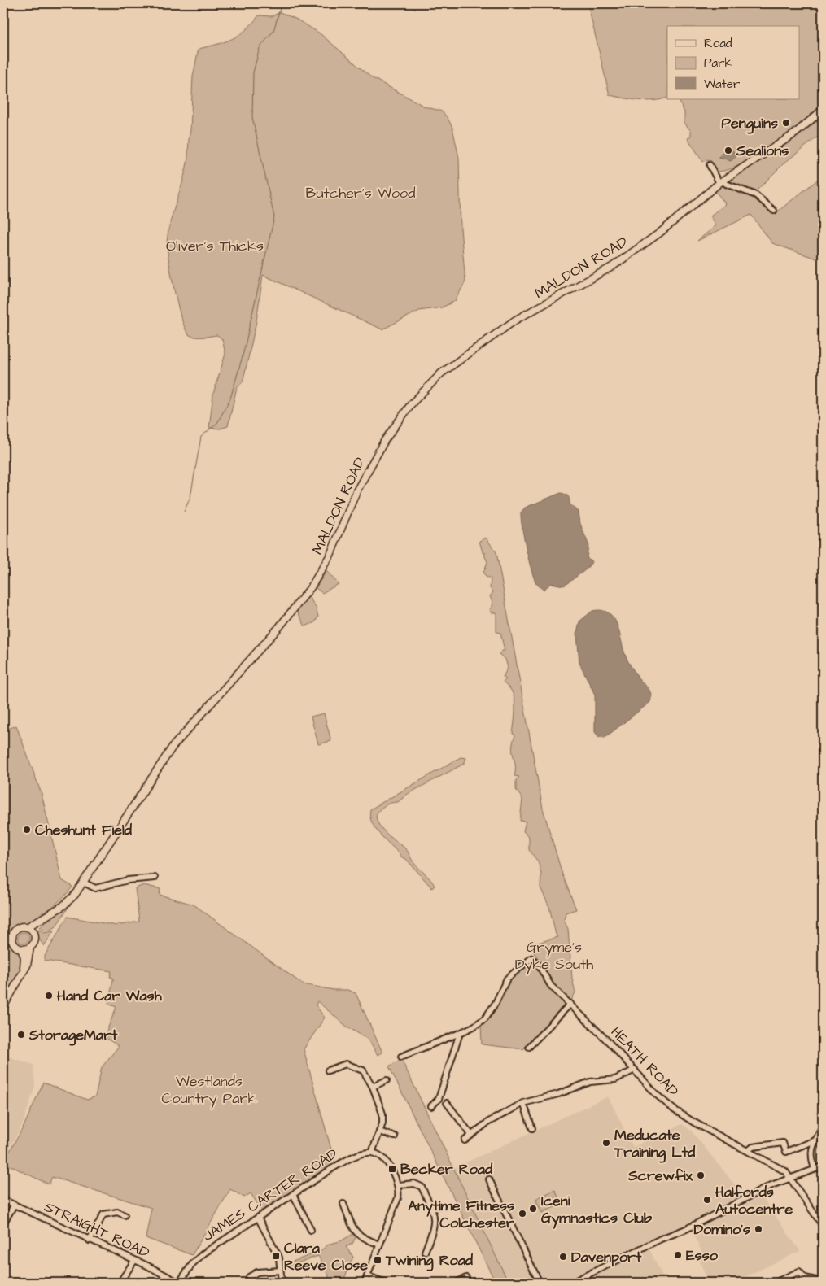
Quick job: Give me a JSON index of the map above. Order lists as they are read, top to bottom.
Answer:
{
  "streets": {
    "main road": ["MALDON ROAD"],
    "street": ["HEATH ROAD", "JAMES CARTER ROAD", "STRAIGHT ROAD"]
  },
  "crossings": [
    ["JAMES CARTER ROAD", "STRAIGHT ROAD"]
  ],
  "parks": [
    "Butcher's Wood",
    "Oliver's Thicks",
    "Gryme's Dyke South",
    "Westlands Country Park"
  ],
  "places": {
    "other": [
      "Penguins",
      "Sealions",
      "Cheshunt Field",
      "Hand Car Wash",
      "StorageMart",
      "Meducate Training Ltd",
      "Screwfix",
      "Halfords Autocentre",
      "Iceni Gymnastics Club",
      "Anytime Fitness Colchester",
      "Domino's",
      "Esso",
      "Davenport"
    ],
    "transit": ["Becker Road", "Clara Reeve Close", "Twining Road"]
  },
  "legend": ["Road", "Park", "Water"]
}
